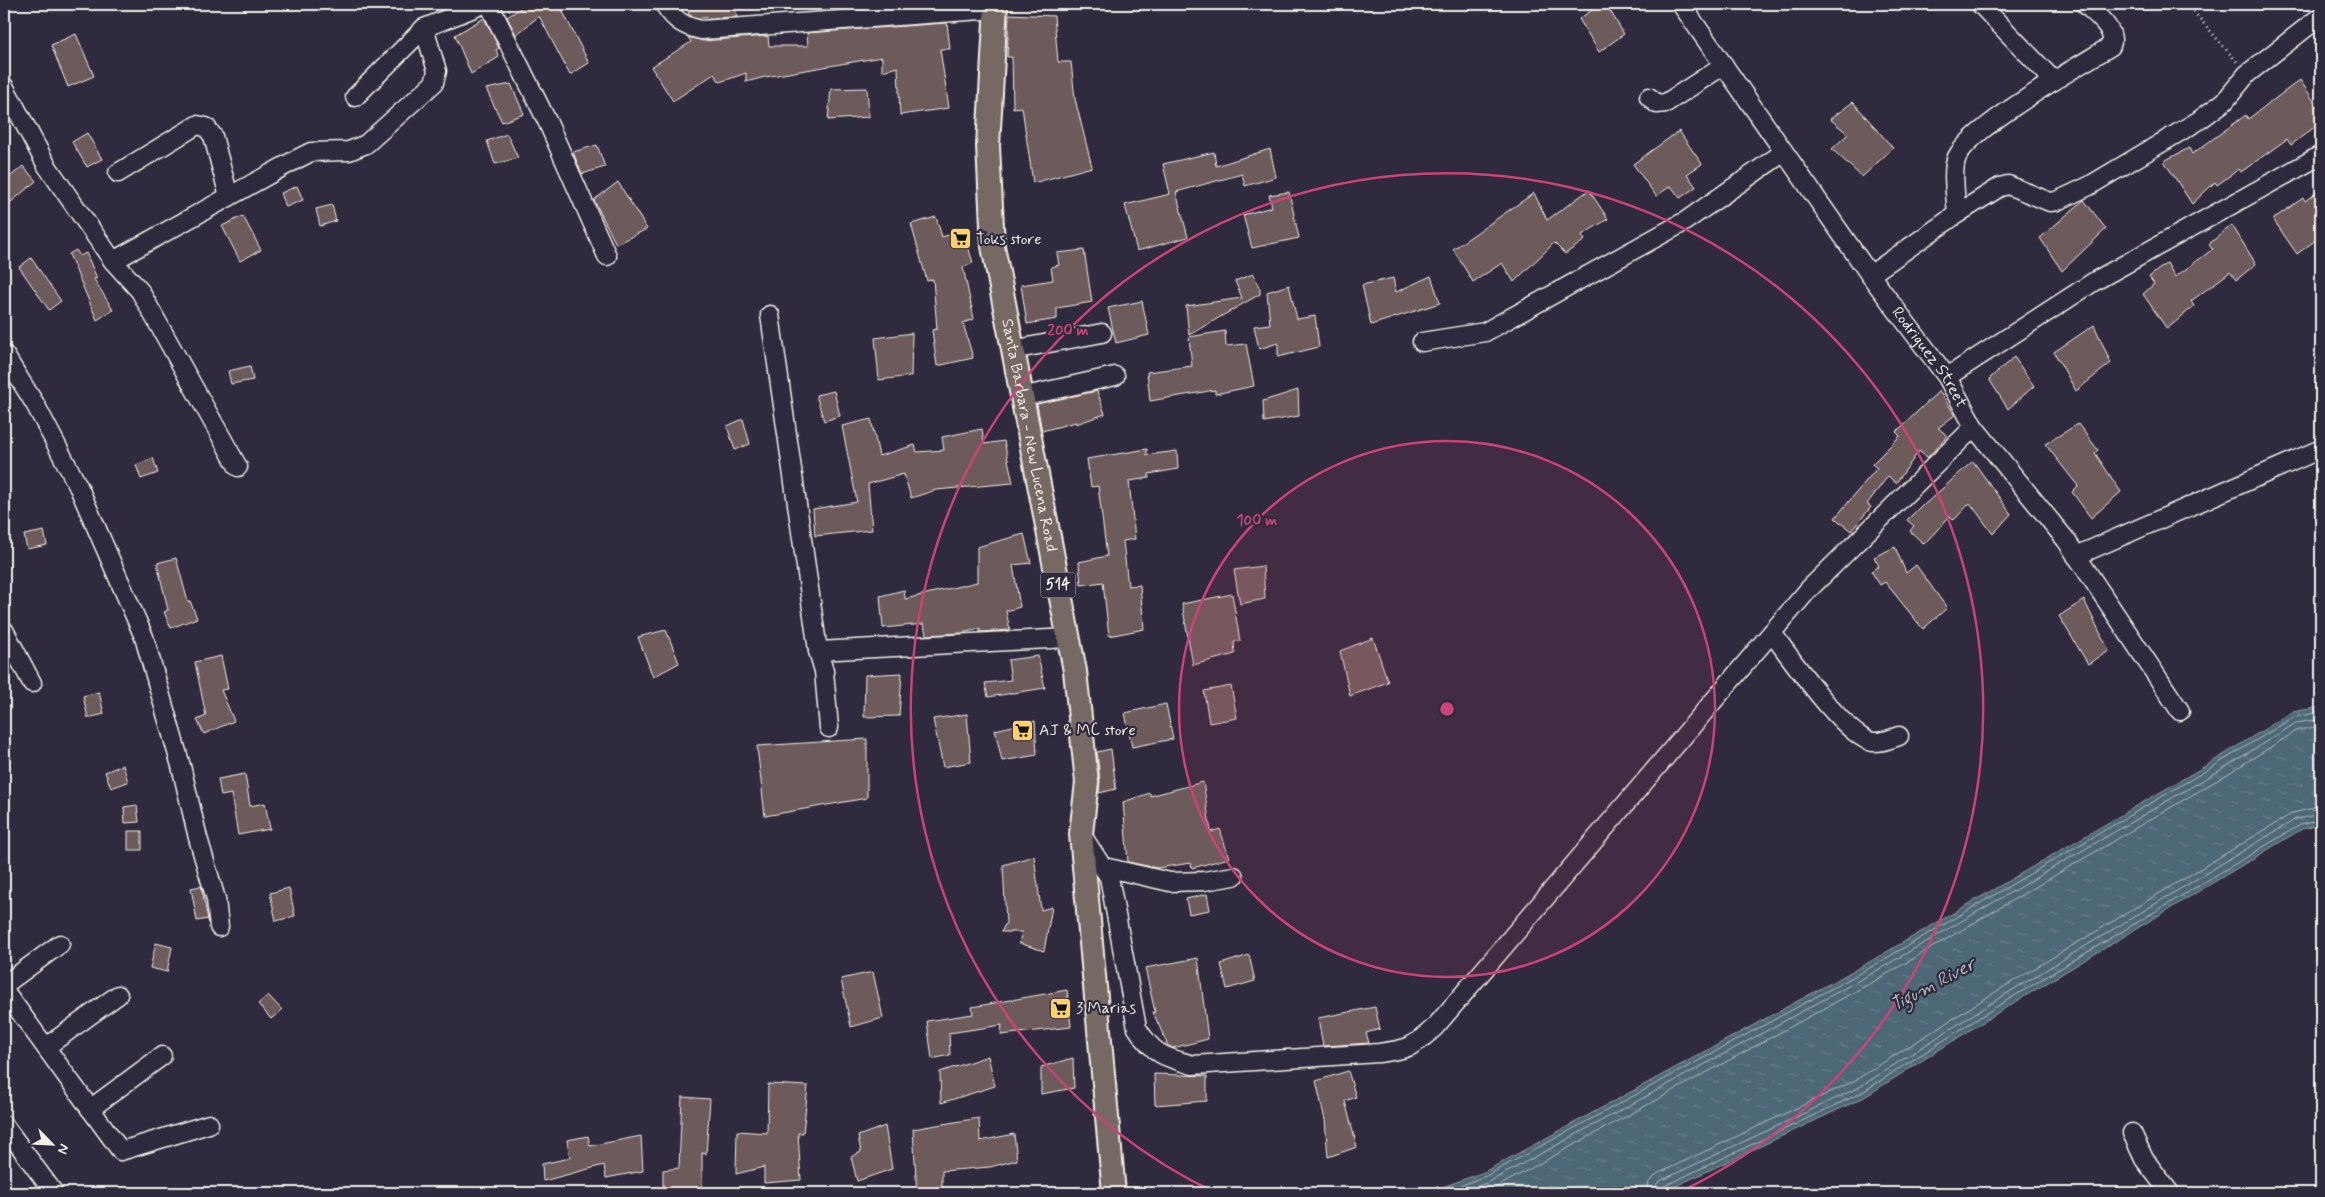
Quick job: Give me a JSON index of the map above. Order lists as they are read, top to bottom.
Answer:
{
  "streets": {
    "main road": ["Santa Barbara - New Lucena Road", "514"],
    "street": ["Rodriguez Street"]
  },
  "water": ["Tigum River"],
  "places": {
    "supermarket": ["Toks store", "AJ & MC store", "3 Marias"]
  },
  "north": "bottom right",
  "rings": ["200 m", "100 m"]
}
